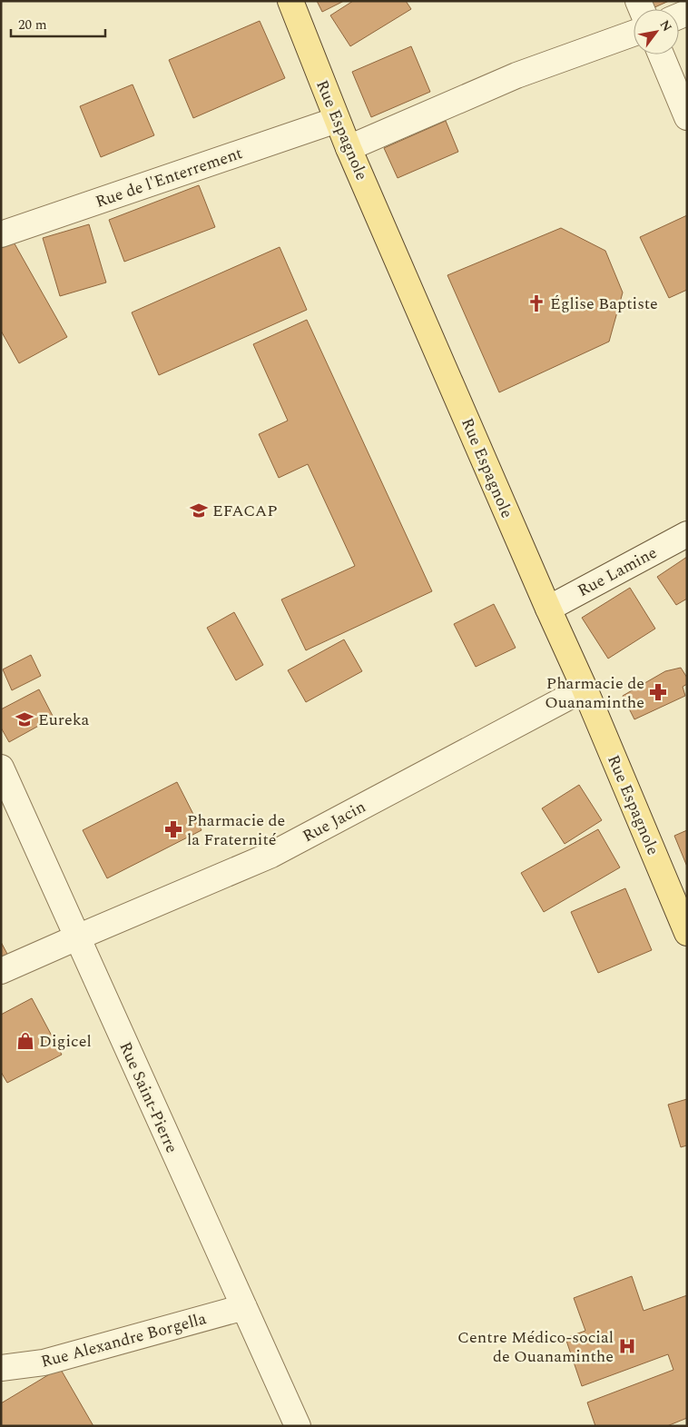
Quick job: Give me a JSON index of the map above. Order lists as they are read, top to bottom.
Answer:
{
  "streets": {
    "main road": ["Rue Espagnole"],
    "street": [
      "Rue de l'Enterrement",
      "Rue Lamine",
      "Rue Jacin",
      "Rue Saint-Pierre",
      "Rue Alexandre Borgella"
    ]
  },
  "crossings": [
    ["Rue Espagnole", "Rue de l'Enterrement"],
    ["Rue Espagnole", "Rue Lamine"],
    ["Rue Espagnole", "Rue Jacin"],
    ["Rue Jacin", "Rue Saint-Pierre"],
    ["Rue Saint-Pierre", "Rue Alexandre Borgella"]
  ],
  "places": {
    "church": ["Église Baptiste"],
    "school or university": ["EFACAP", "Eureka"],
    "pharmacy": ["Pharmacie de Ouanaminthe", "Pharmacie de la Fraternité"],
    "shop": ["Digicel"],
    "hospital": ["Centre Médico-social de Ouanaminthe"]
  },
  "scale_bar": "20 m",
  "north": "top right"
}
